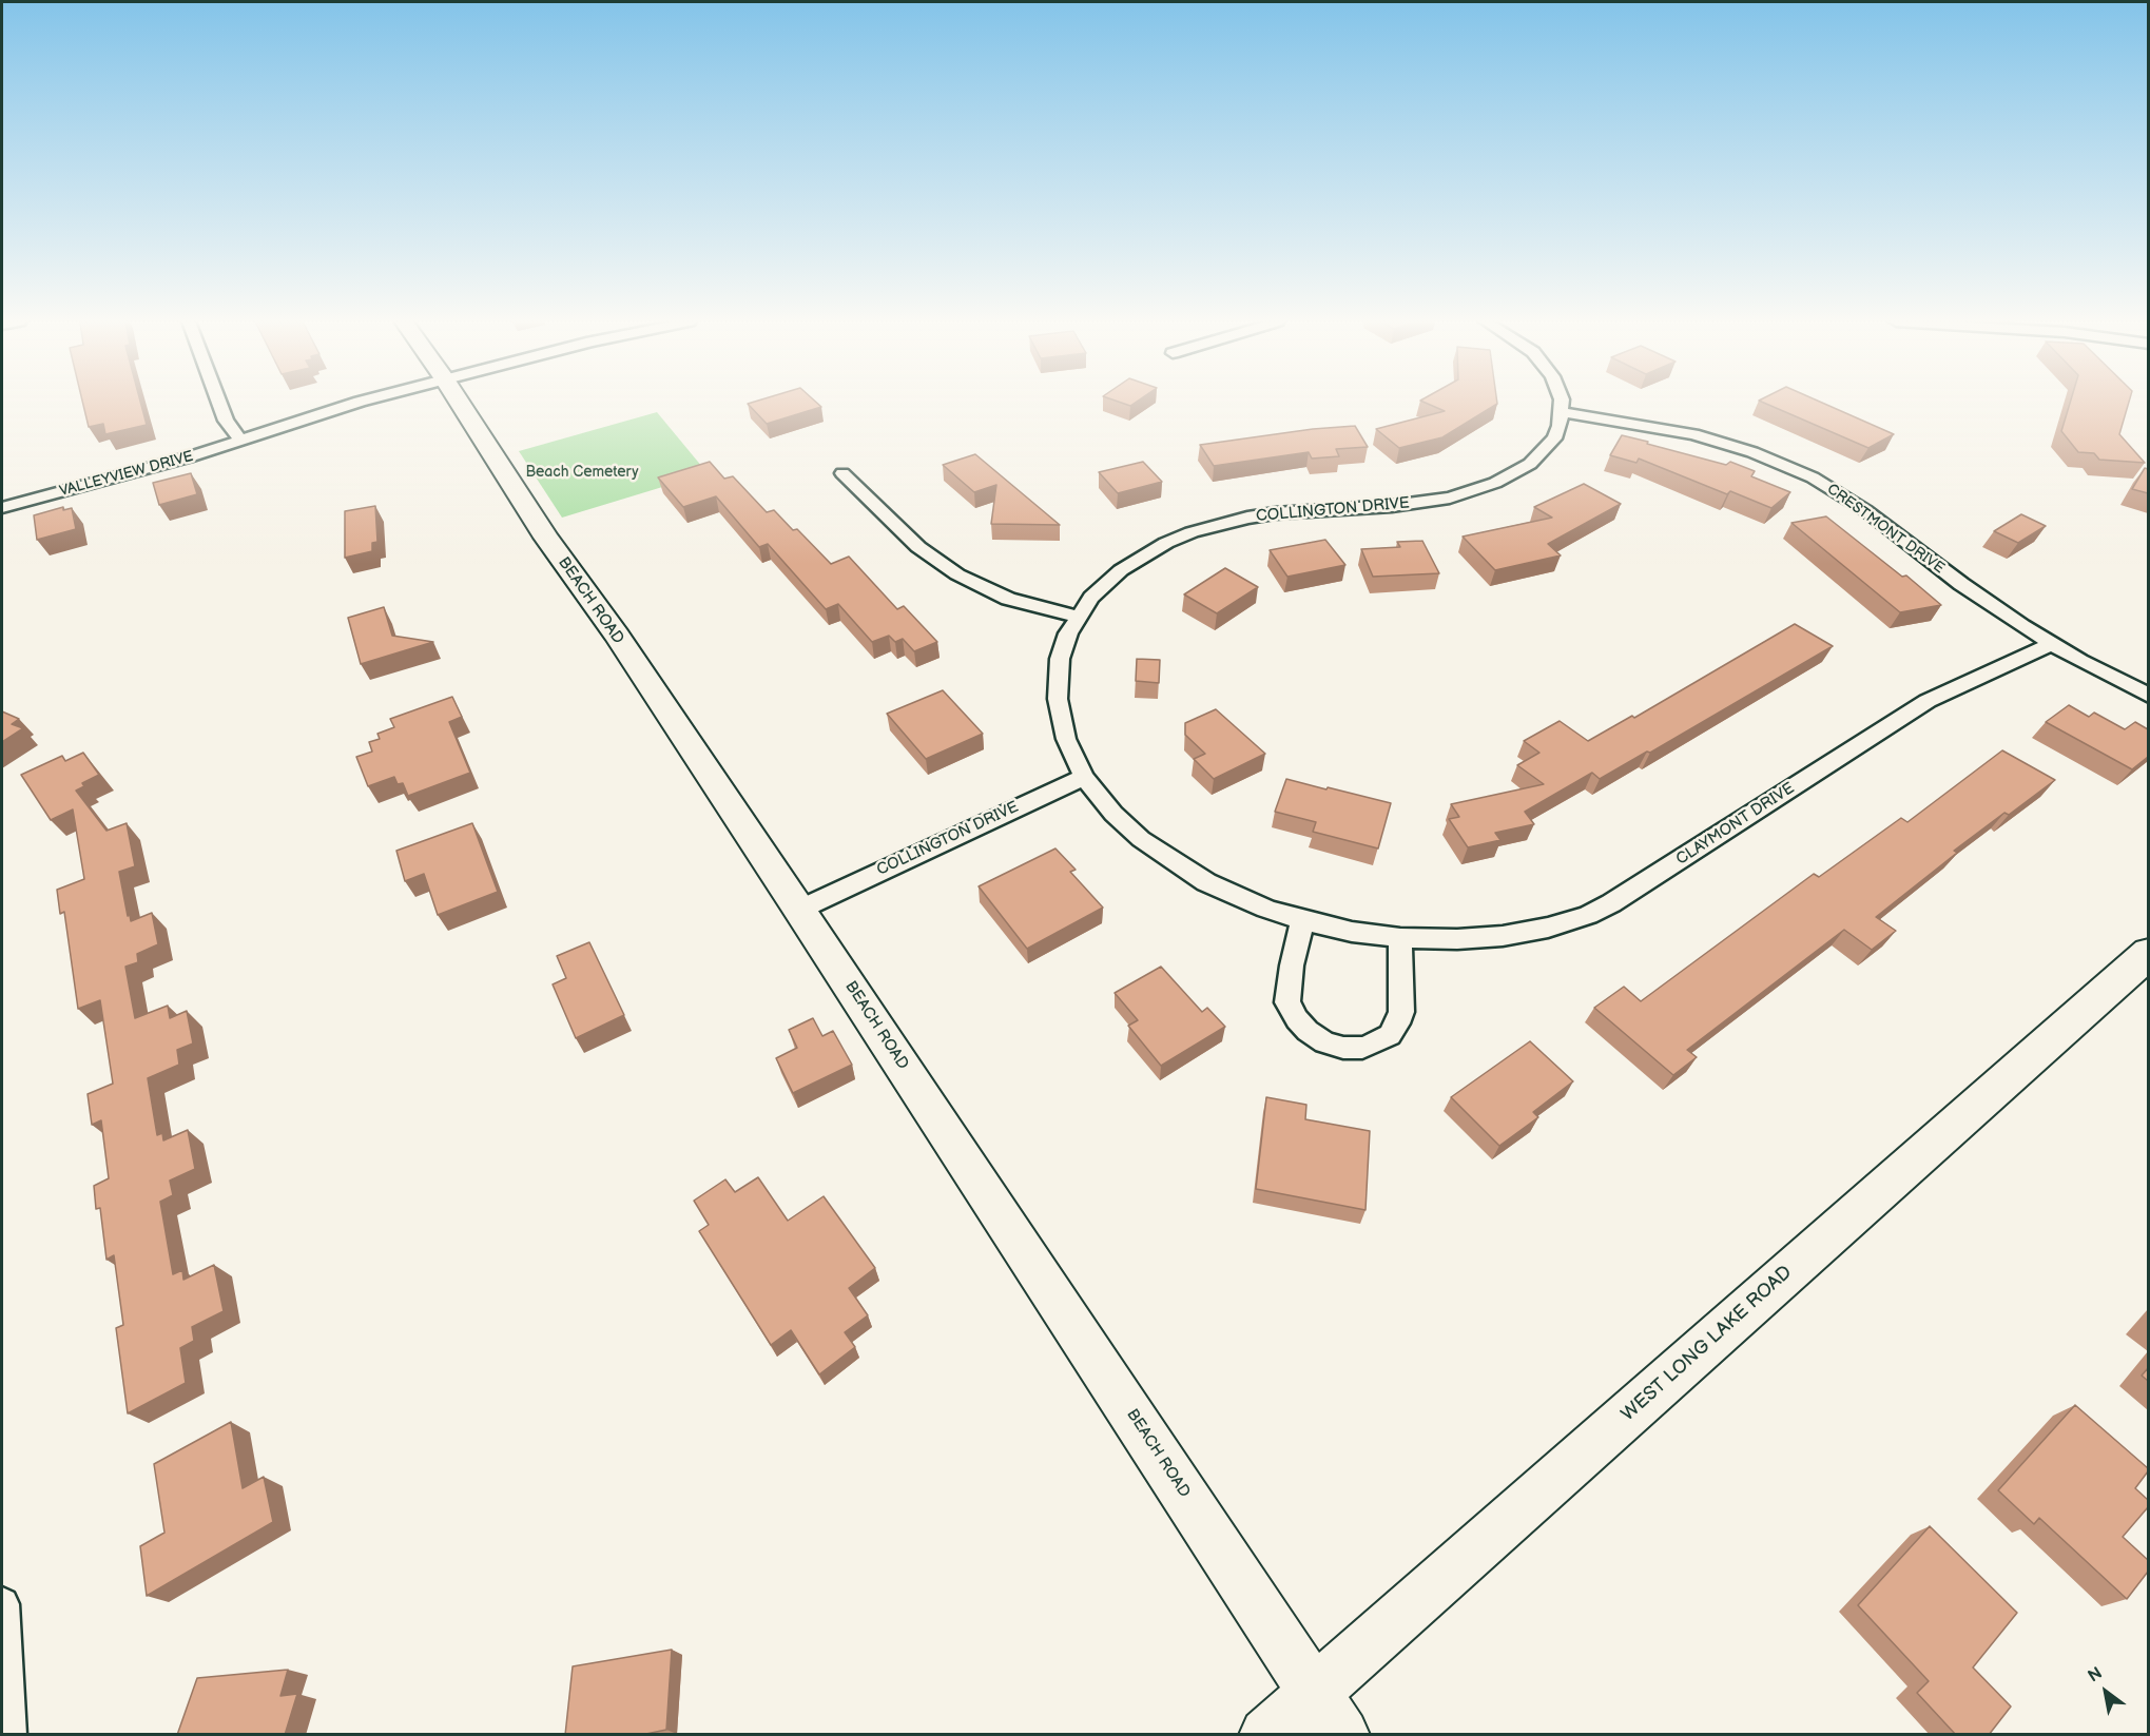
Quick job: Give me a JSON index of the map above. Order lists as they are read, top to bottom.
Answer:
{
  "streets": {
    "street": [
      "VALLEYVIEW DRIVE",
      "COLLINGTON DRIVE",
      "CRESTMONT DRIVE",
      "BEACH ROAD",
      "CLAYMONT DRIVE",
      "WEST LONG LAKE ROAD"
    ]
  },
  "crossings": [
    ["COLLINGTON DRIVE", "CRESTMONT DRIVE"],
    ["COLLINGTON DRIVE", "BEACH ROAD"],
    ["COLLINGTON DRIVE", "CLAYMONT DRIVE"],
    ["CRESTMONT DRIVE", "CLAYMONT DRIVE"],
    ["BEACH ROAD", "WEST LONG LAKE ROAD"]
  ],
  "parks": ["Beach Cemetery"],
  "north": "top left"
}
